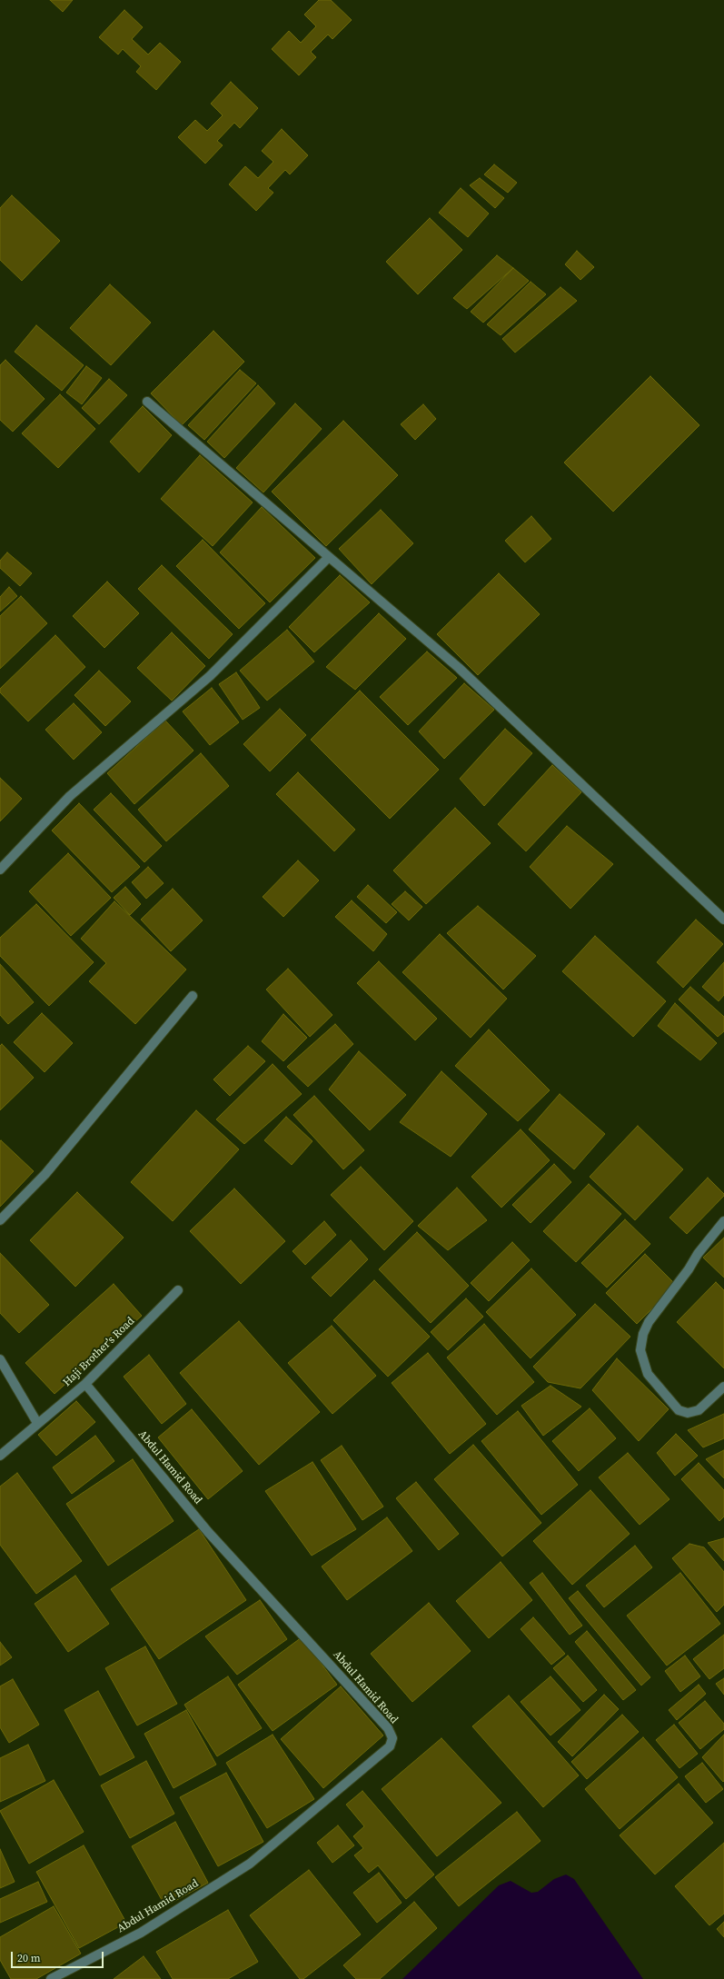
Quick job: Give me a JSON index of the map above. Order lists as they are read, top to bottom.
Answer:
{
  "streets": {
    "street": ["Haji Brother's Road", "Abdul Hamid Road"]
  },
  "crossings": [
    ["Haji Brother's Road", "Abdul Hamid Road"]
  ],
  "scale_bar": "20 m"
}
